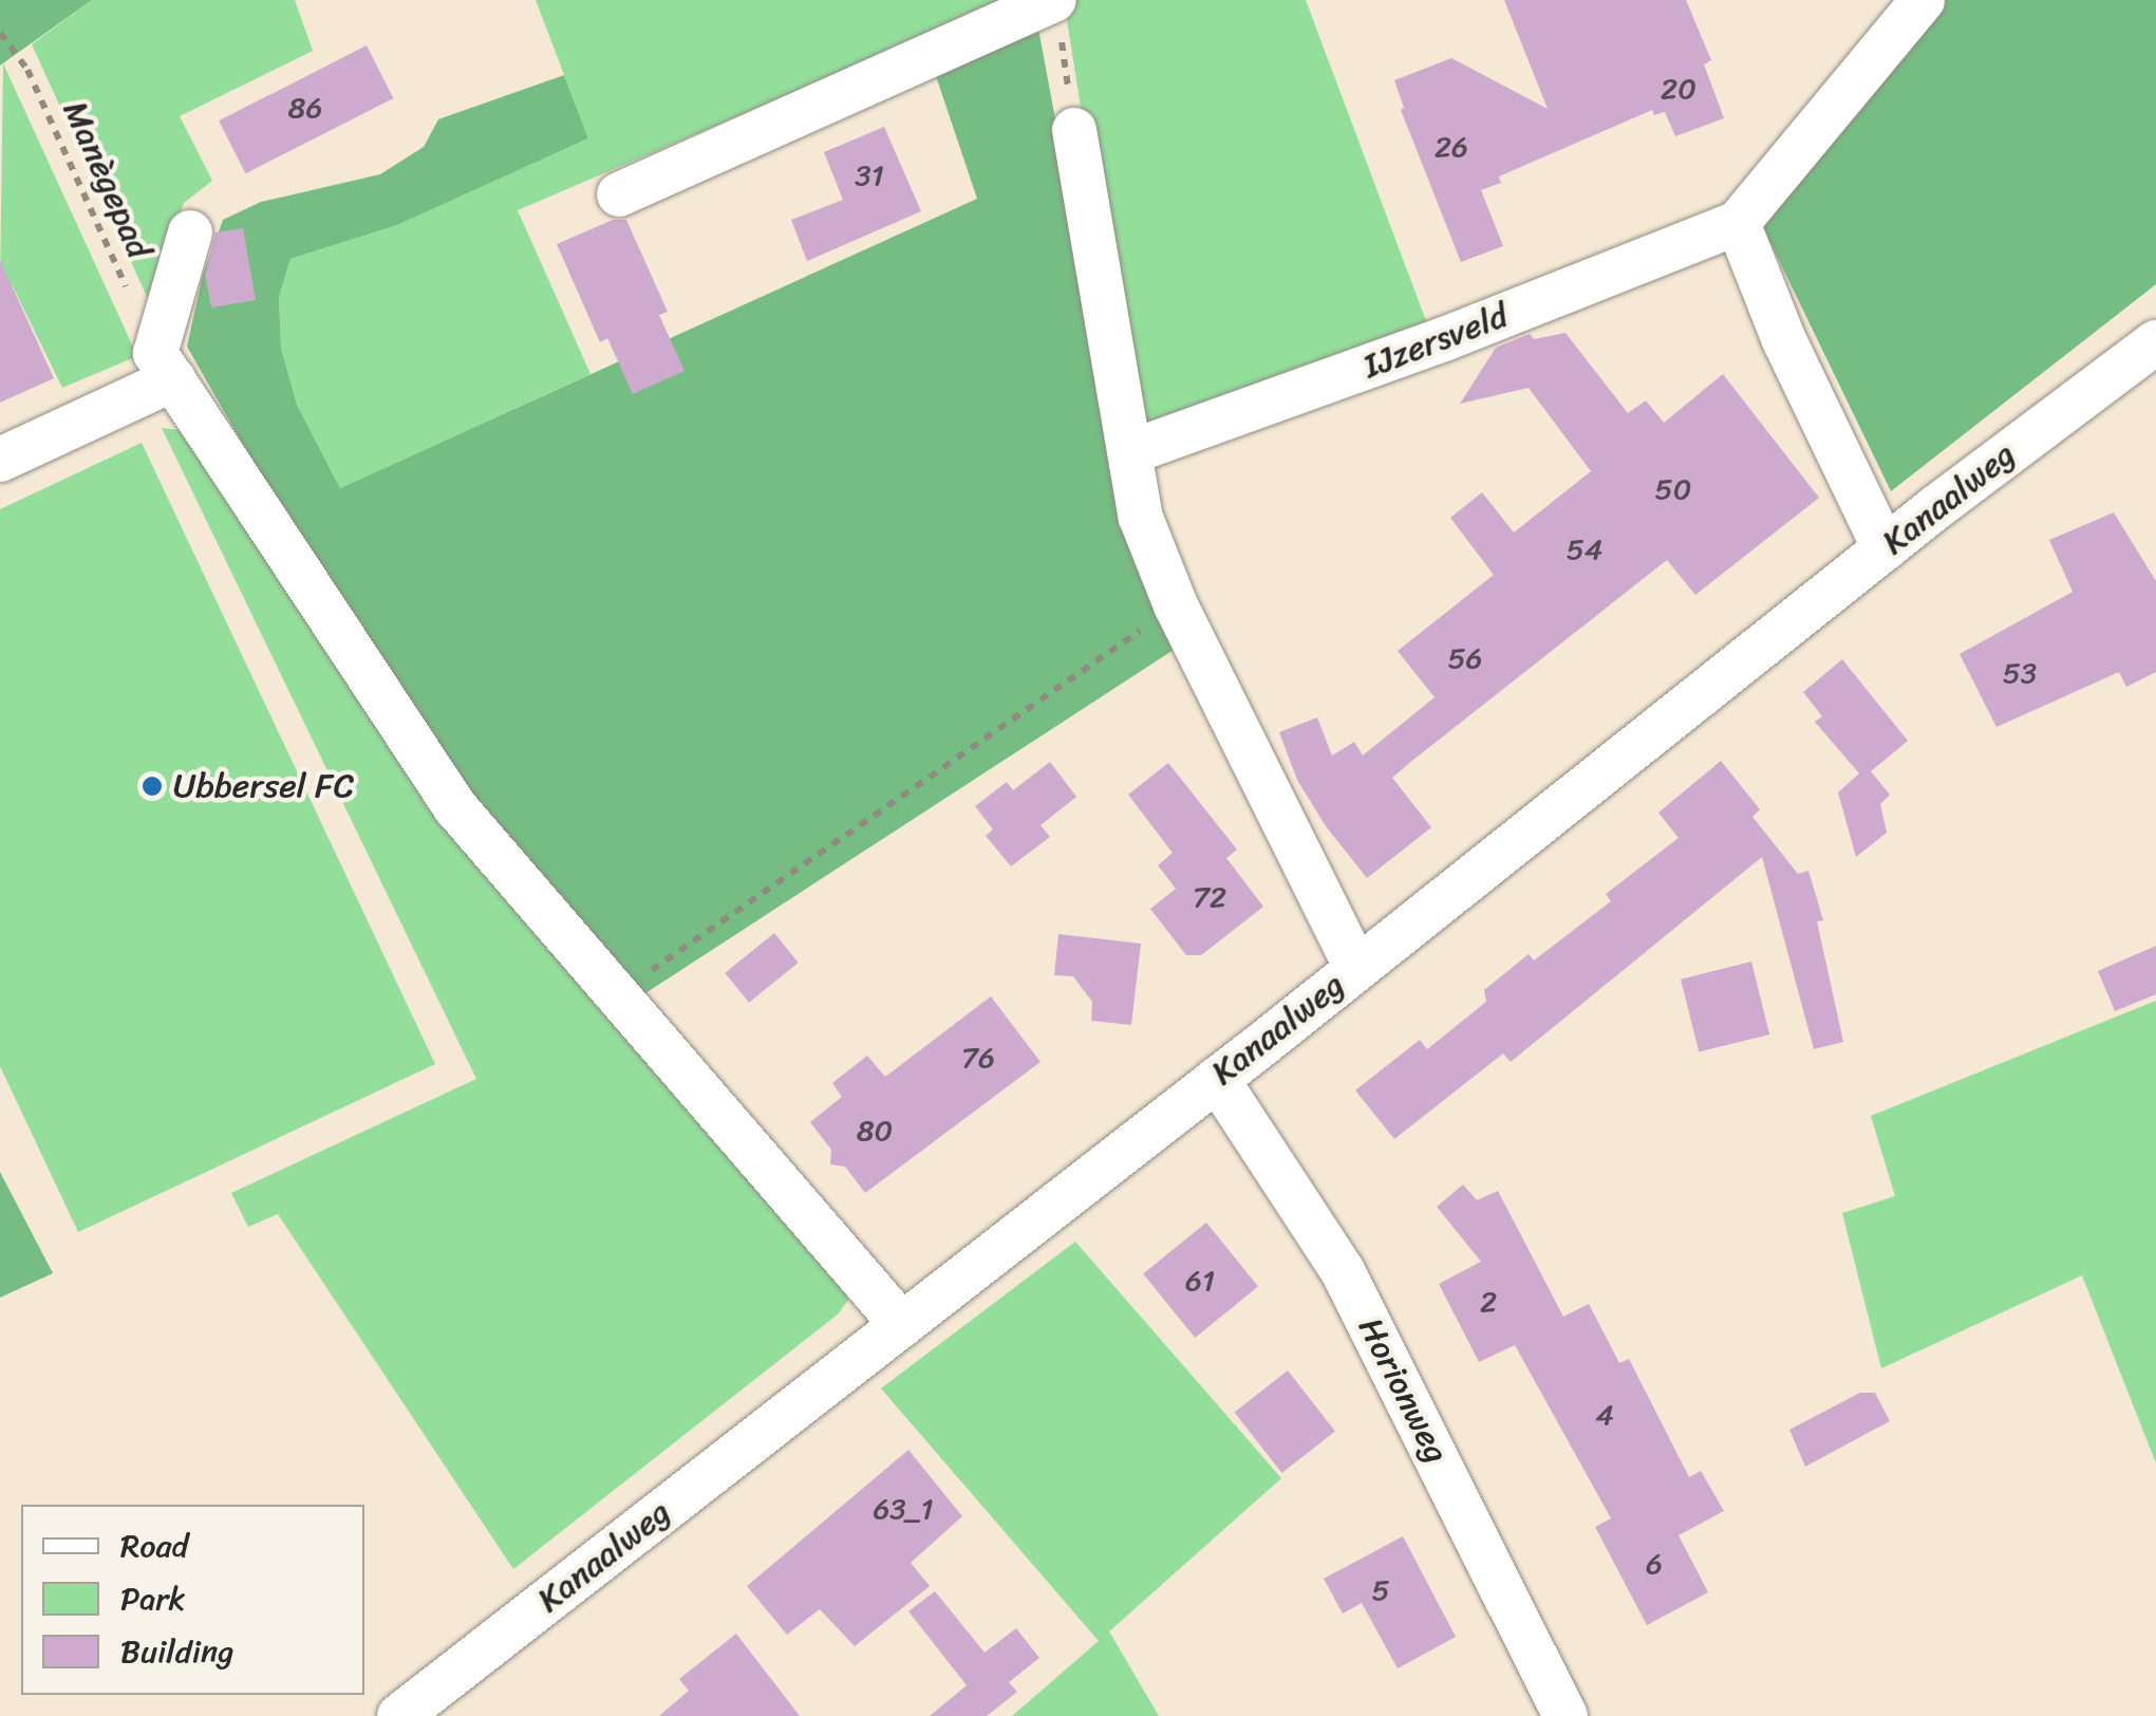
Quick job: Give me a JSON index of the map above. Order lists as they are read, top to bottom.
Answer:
{
  "streets": {
    "street": ["IJzersveld", "Kanaalweg", "Horionweg"],
    "path": ["Manègepad"]
  },
  "crossings": [
    ["Kanaalweg", "Horionweg"]
  ],
  "places": ["Ubbersel FC"],
  "house_numbers": [
    "20",
    "86",
    "26",
    "31",
    "50",
    "54",
    "56",
    "53",
    "72",
    "76",
    "80",
    "61",
    "2",
    "4",
    "63_1",
    "6",
    "5"
  ],
  "legend": ["Road", "Park", "Building"]
}
